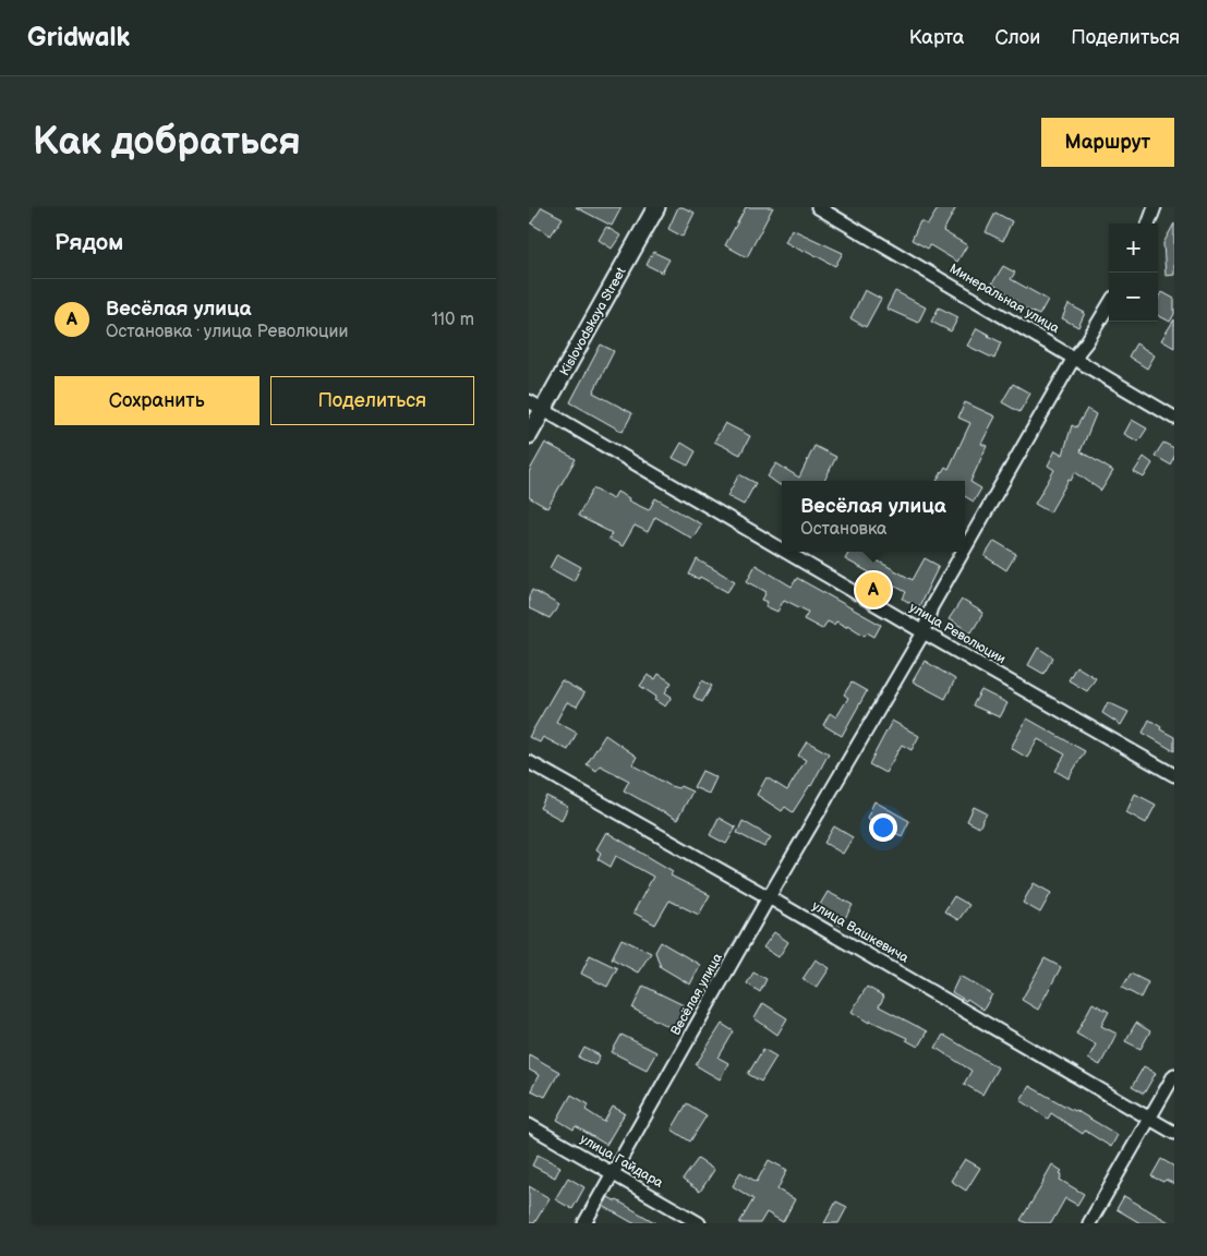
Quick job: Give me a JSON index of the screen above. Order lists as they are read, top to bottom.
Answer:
{
  "streets": {
    "main road": ["Kislovodskaya Street"],
    "street": [
      "Минеральная улица",
      "улица Революции",
      "улица Вашкевича",
      "Весёлая улица",
      "улица Гайдара"
    ]
  },
  "crossings": [
    ["Минеральная улица", "Весёлая улица"],
    ["Kislovodskaya Street", "улица Революции"],
    ["улица Революции", "Весёлая улица"],
    ["улица Вашкевича", "Весёлая улица"],
    ["Весёлая улица", "улица Гайдара"]
  ],
  "page": {
    "header": "Gridwalk",
    "nav": ["Карта", "Слои", "Поделиться"],
    "buttons": [
      "Маршрут",
      ["Сохранить", "Поделиться"]
    ],
    "title": "Как добраться",
    "heading": "Рядом",
    "map_buttons": ["+", "−"],
    "list": [
      {
        "mark": "A",
        "name": "Весёлая улица",
        "note": "Остановка · улица Революции",
        "value": "110 m"
      }
    ],
    "popup": ["Весёлая улица", "Остановка"],
    "pins": "A"
  }
}
